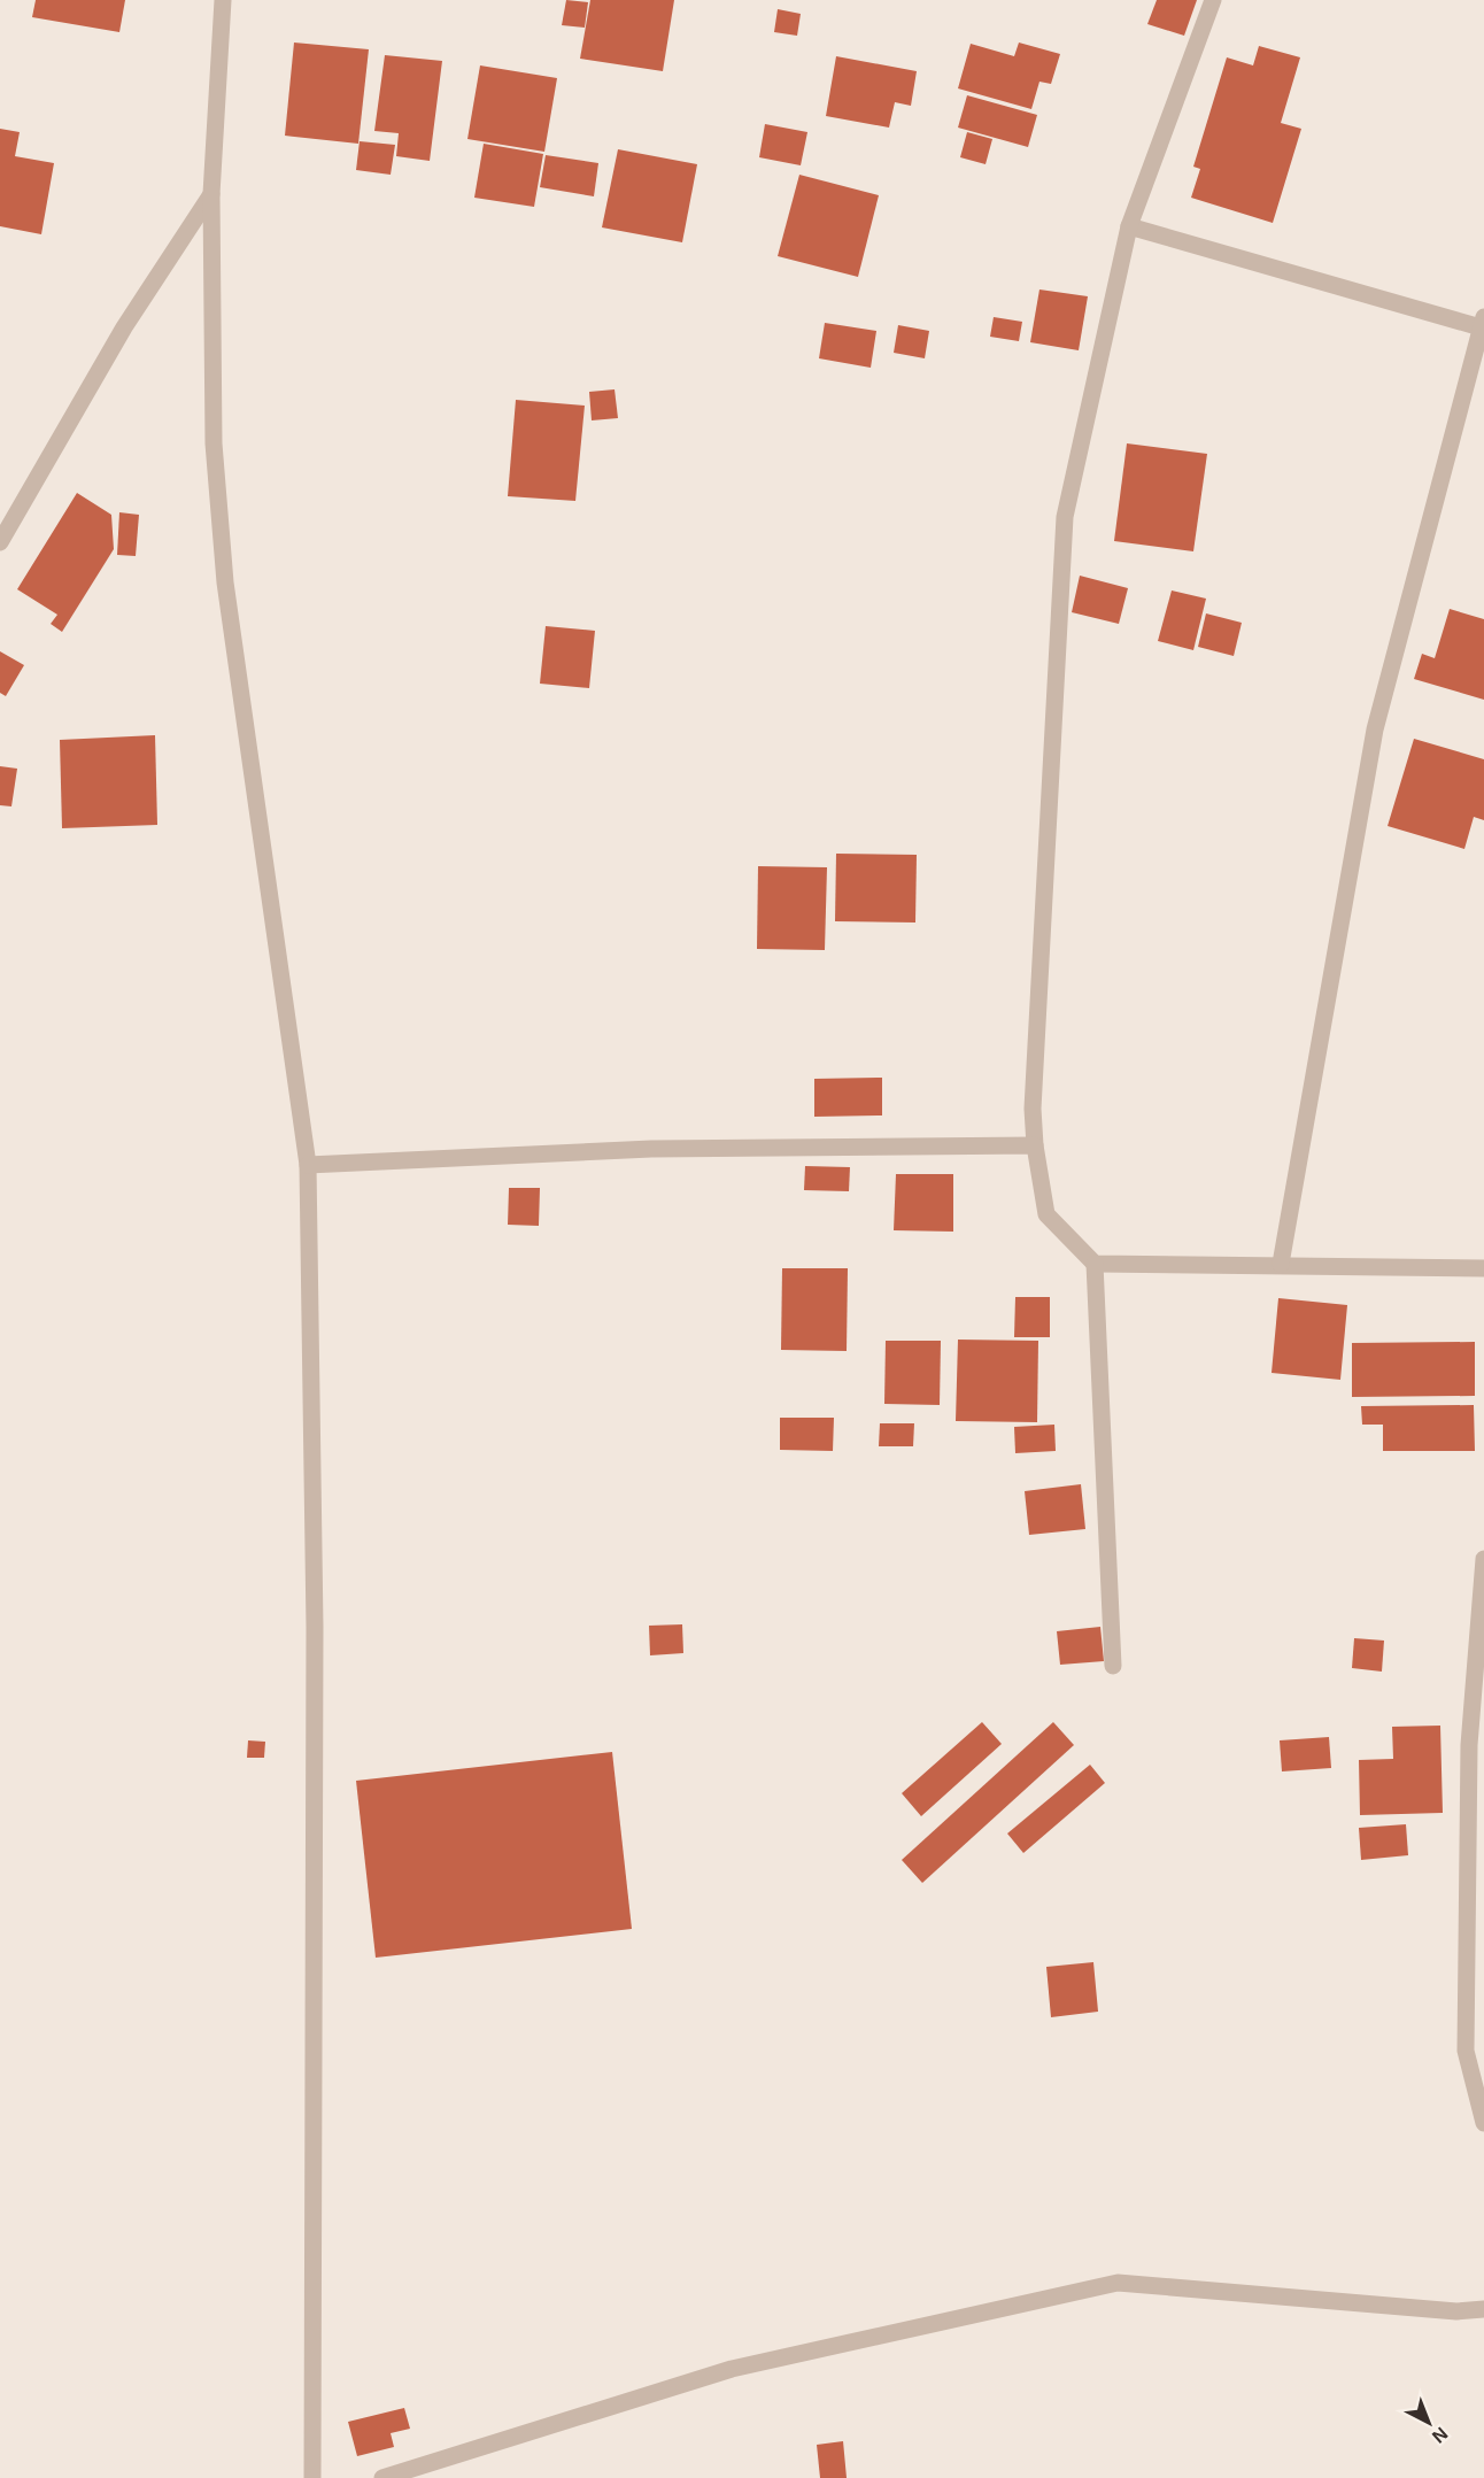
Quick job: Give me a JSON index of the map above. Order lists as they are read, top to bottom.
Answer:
{
  "north": "bottom right"
}
